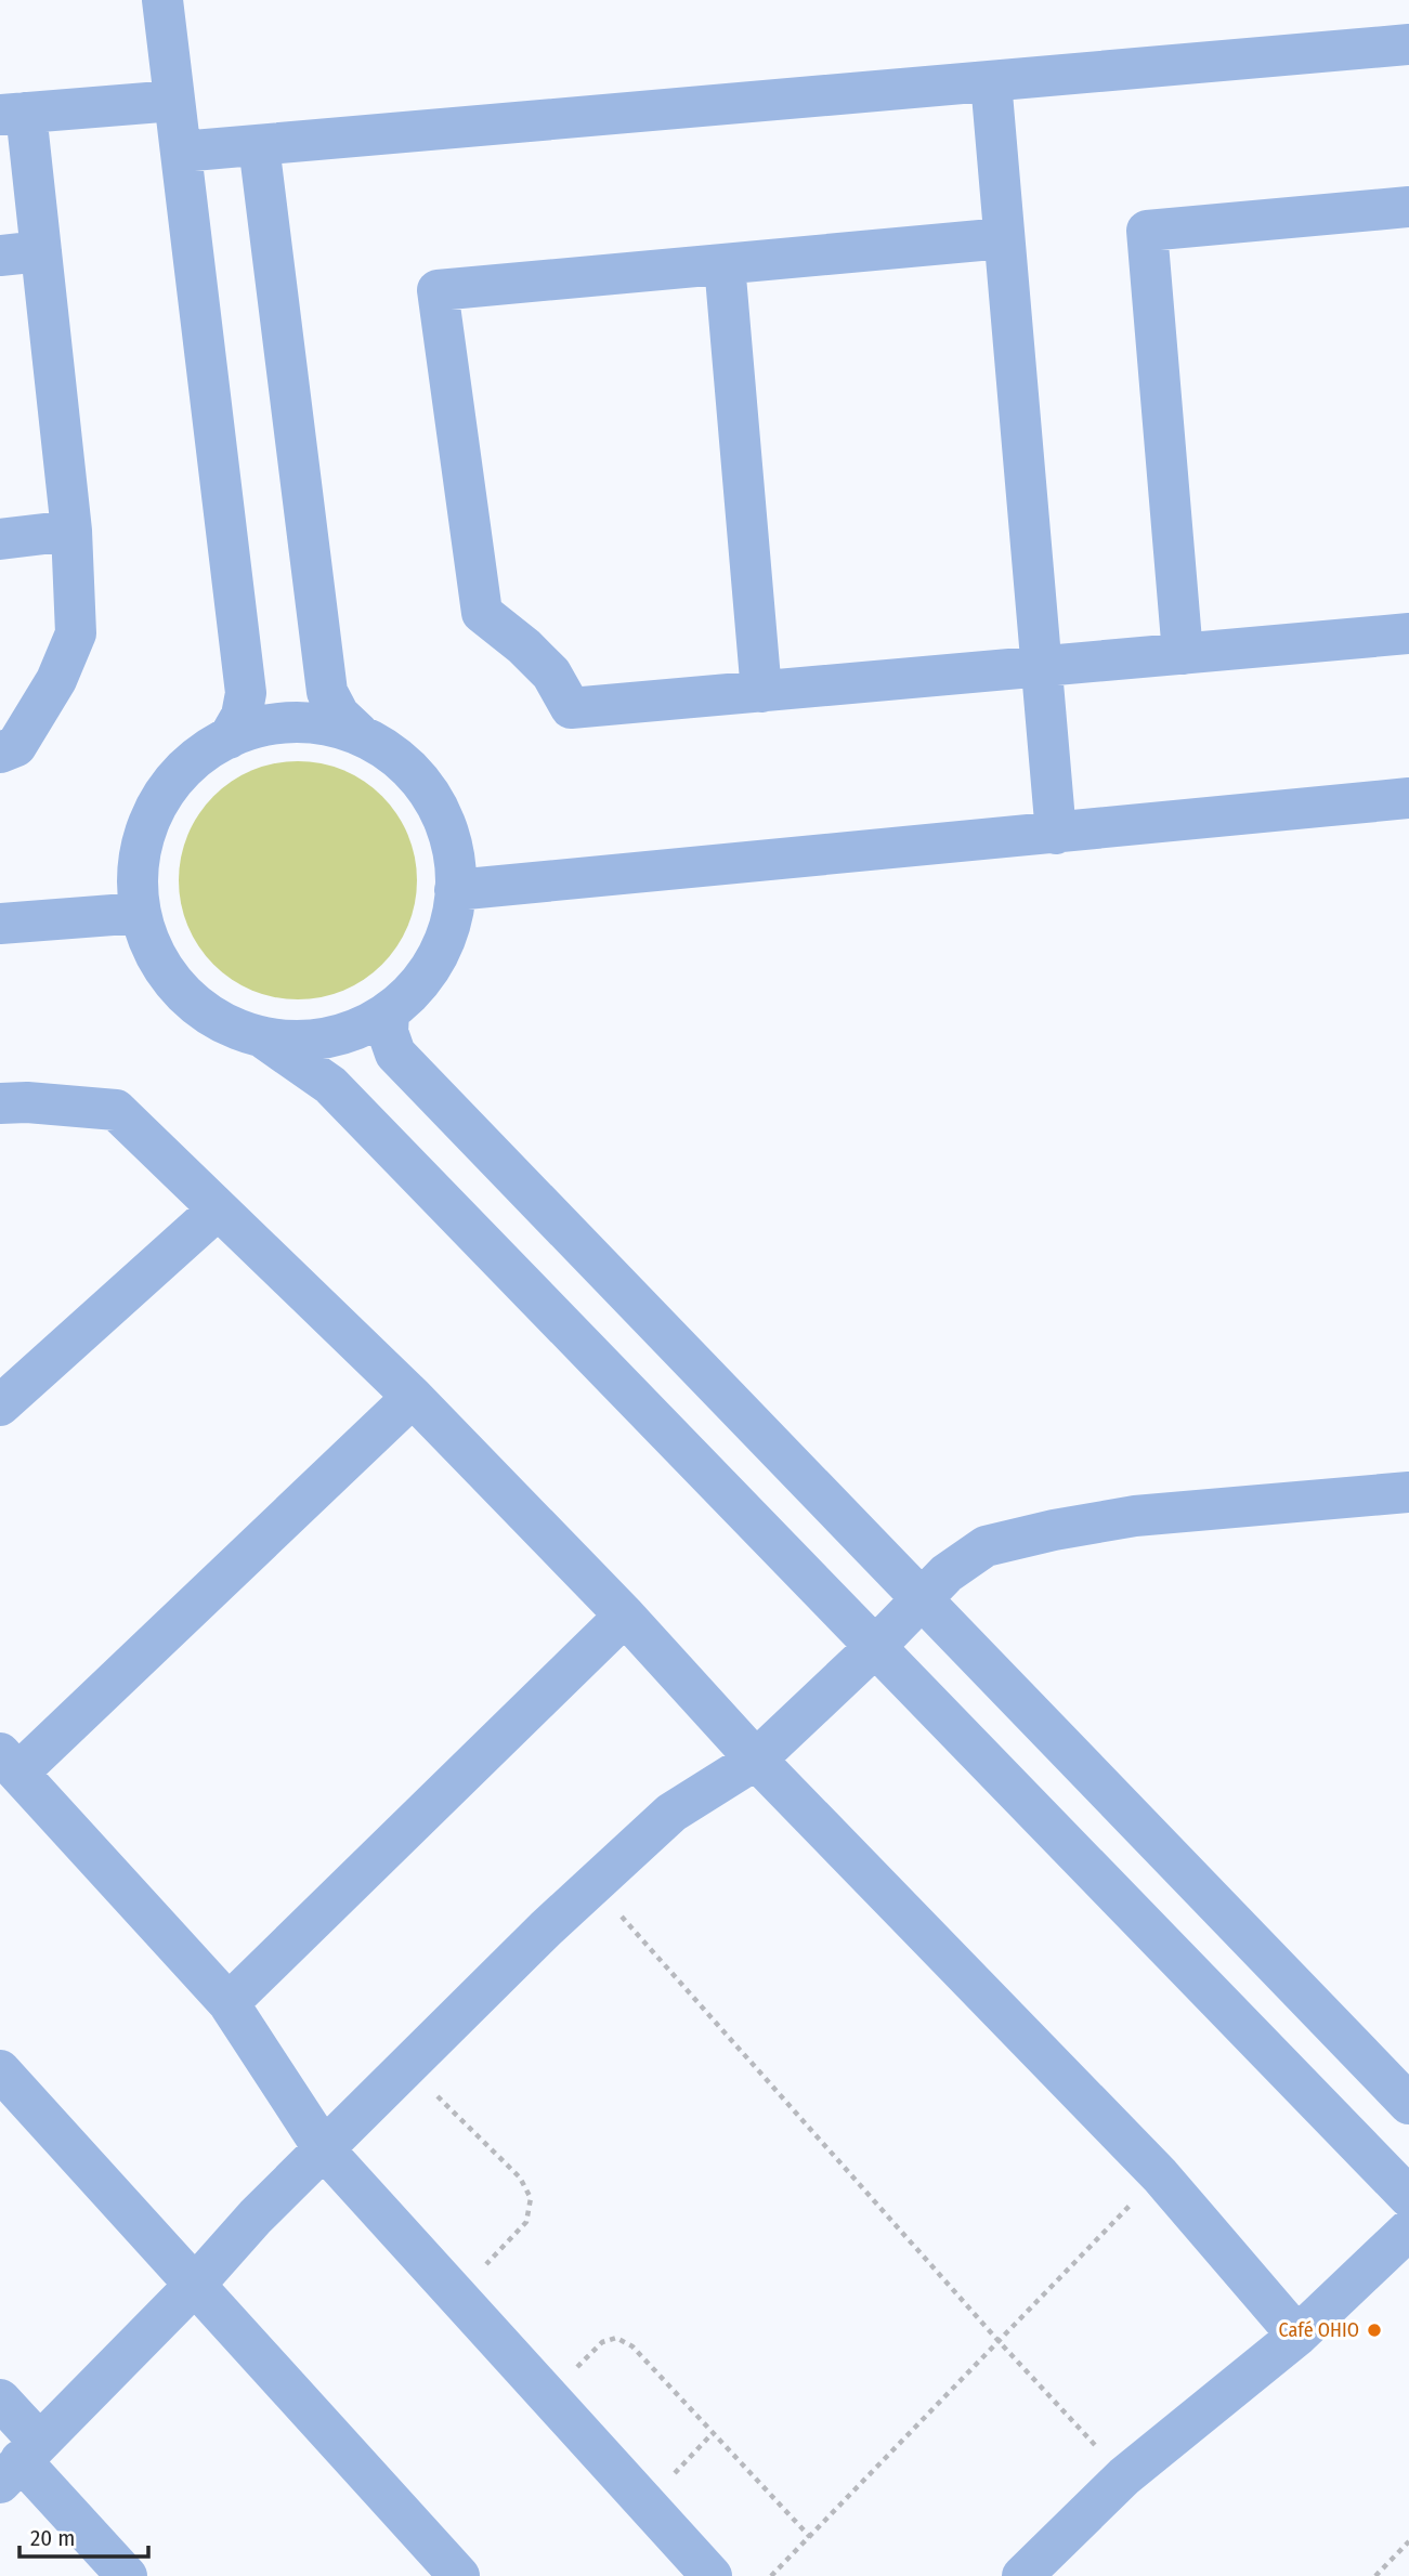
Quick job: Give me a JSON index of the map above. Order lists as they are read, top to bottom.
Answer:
{
  "places": ["Café OHIO"],
  "scale_bar": "20 m"
}
